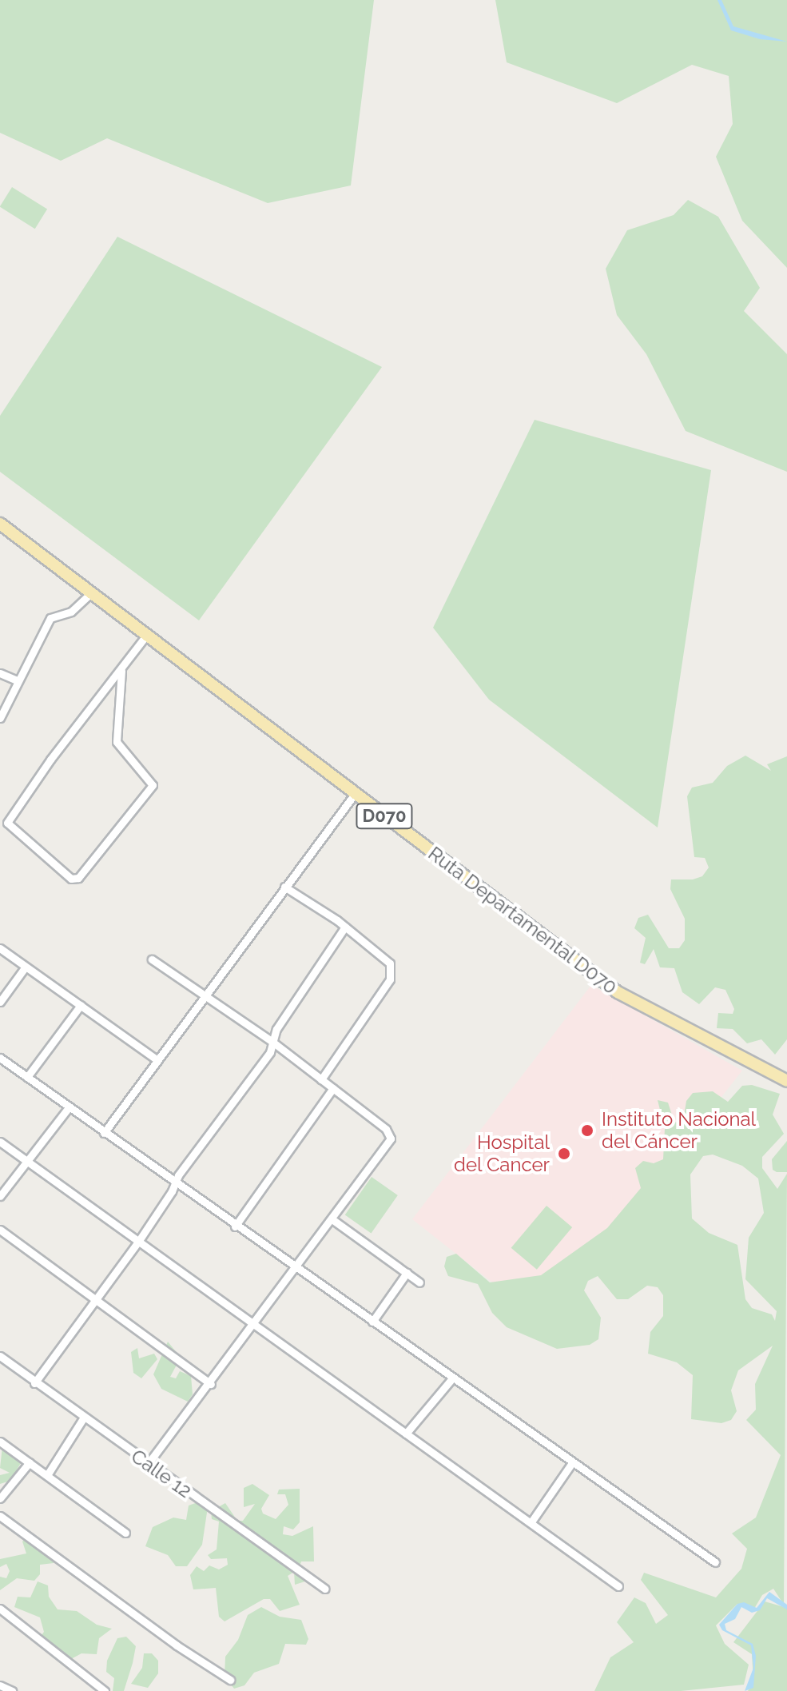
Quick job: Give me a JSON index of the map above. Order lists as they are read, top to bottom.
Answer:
{
  "streets": {
    "main road": ["D070", "Ruta Departamental D070"],
    "street": ["Calle 12"]
  },
  "places": ["Instituto Nacional del Cáncer", "Hospital del Cancer"]
}
